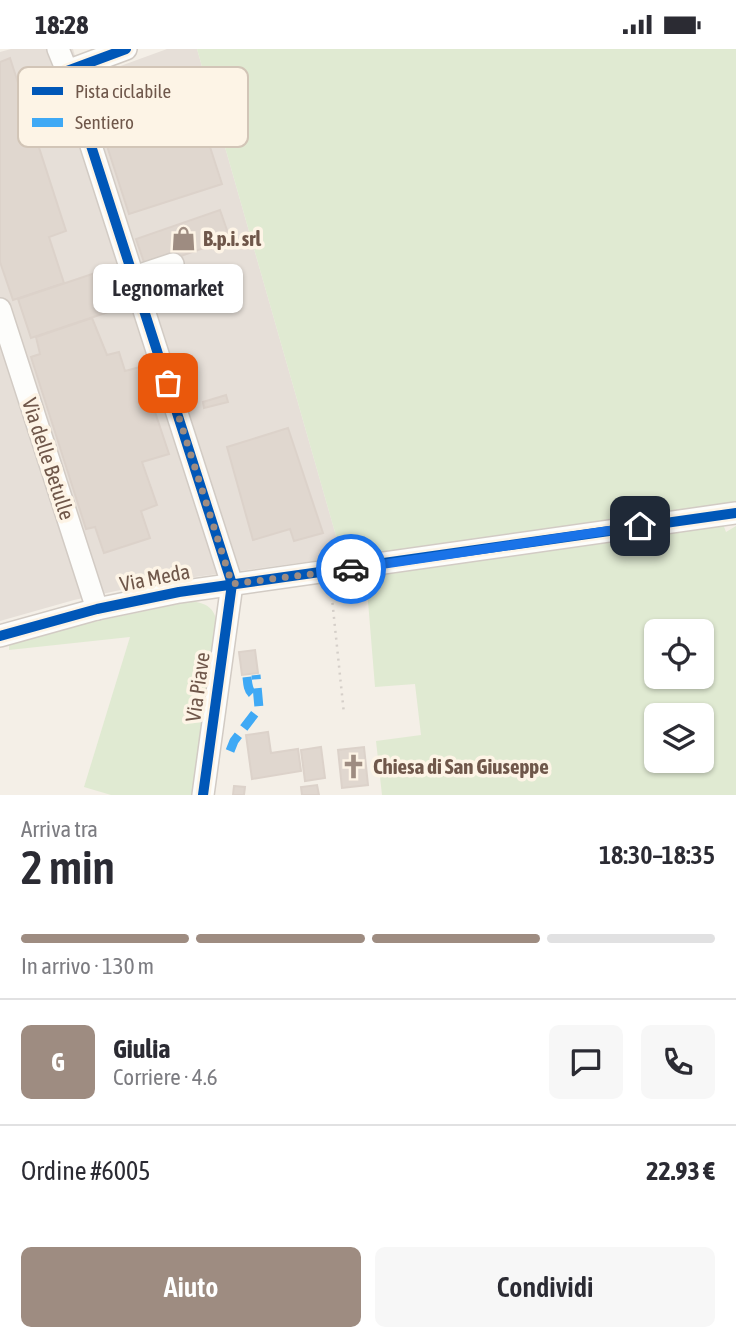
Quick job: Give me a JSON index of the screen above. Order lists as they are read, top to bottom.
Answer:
{
  "streets": {
    "street": ["Via delle Betulle", "Via Meda", "Via Piave"]
  },
  "crossings": [
    ["Via delle Betulle", "Via Meda"],
    ["Via Meda", "Via Piave"]
  ],
  "places": {
    "shop": ["B.p.i. srl"],
    "other": ["Legnomarket"],
    "church": ["Chiesa di San Giuseppe"]
  },
  "legend": ["Pista ciclabile", "Sentiero"],
  "page": {
    "status": "18:28",
    "bubble": "Legnomarket",
    "heading": ["2 min", "Arriva tra", "18:30–18:35"],
    "panel": [
      "Giulia",
      "Corriere · 4.6",
      "Ordine #6005",
      "22.93 €"
    ],
    "bar": "In arrivo · 130 m",
    "round": "G",
    "buttons": ["Aiuto", "Condividi"]
  }
}
